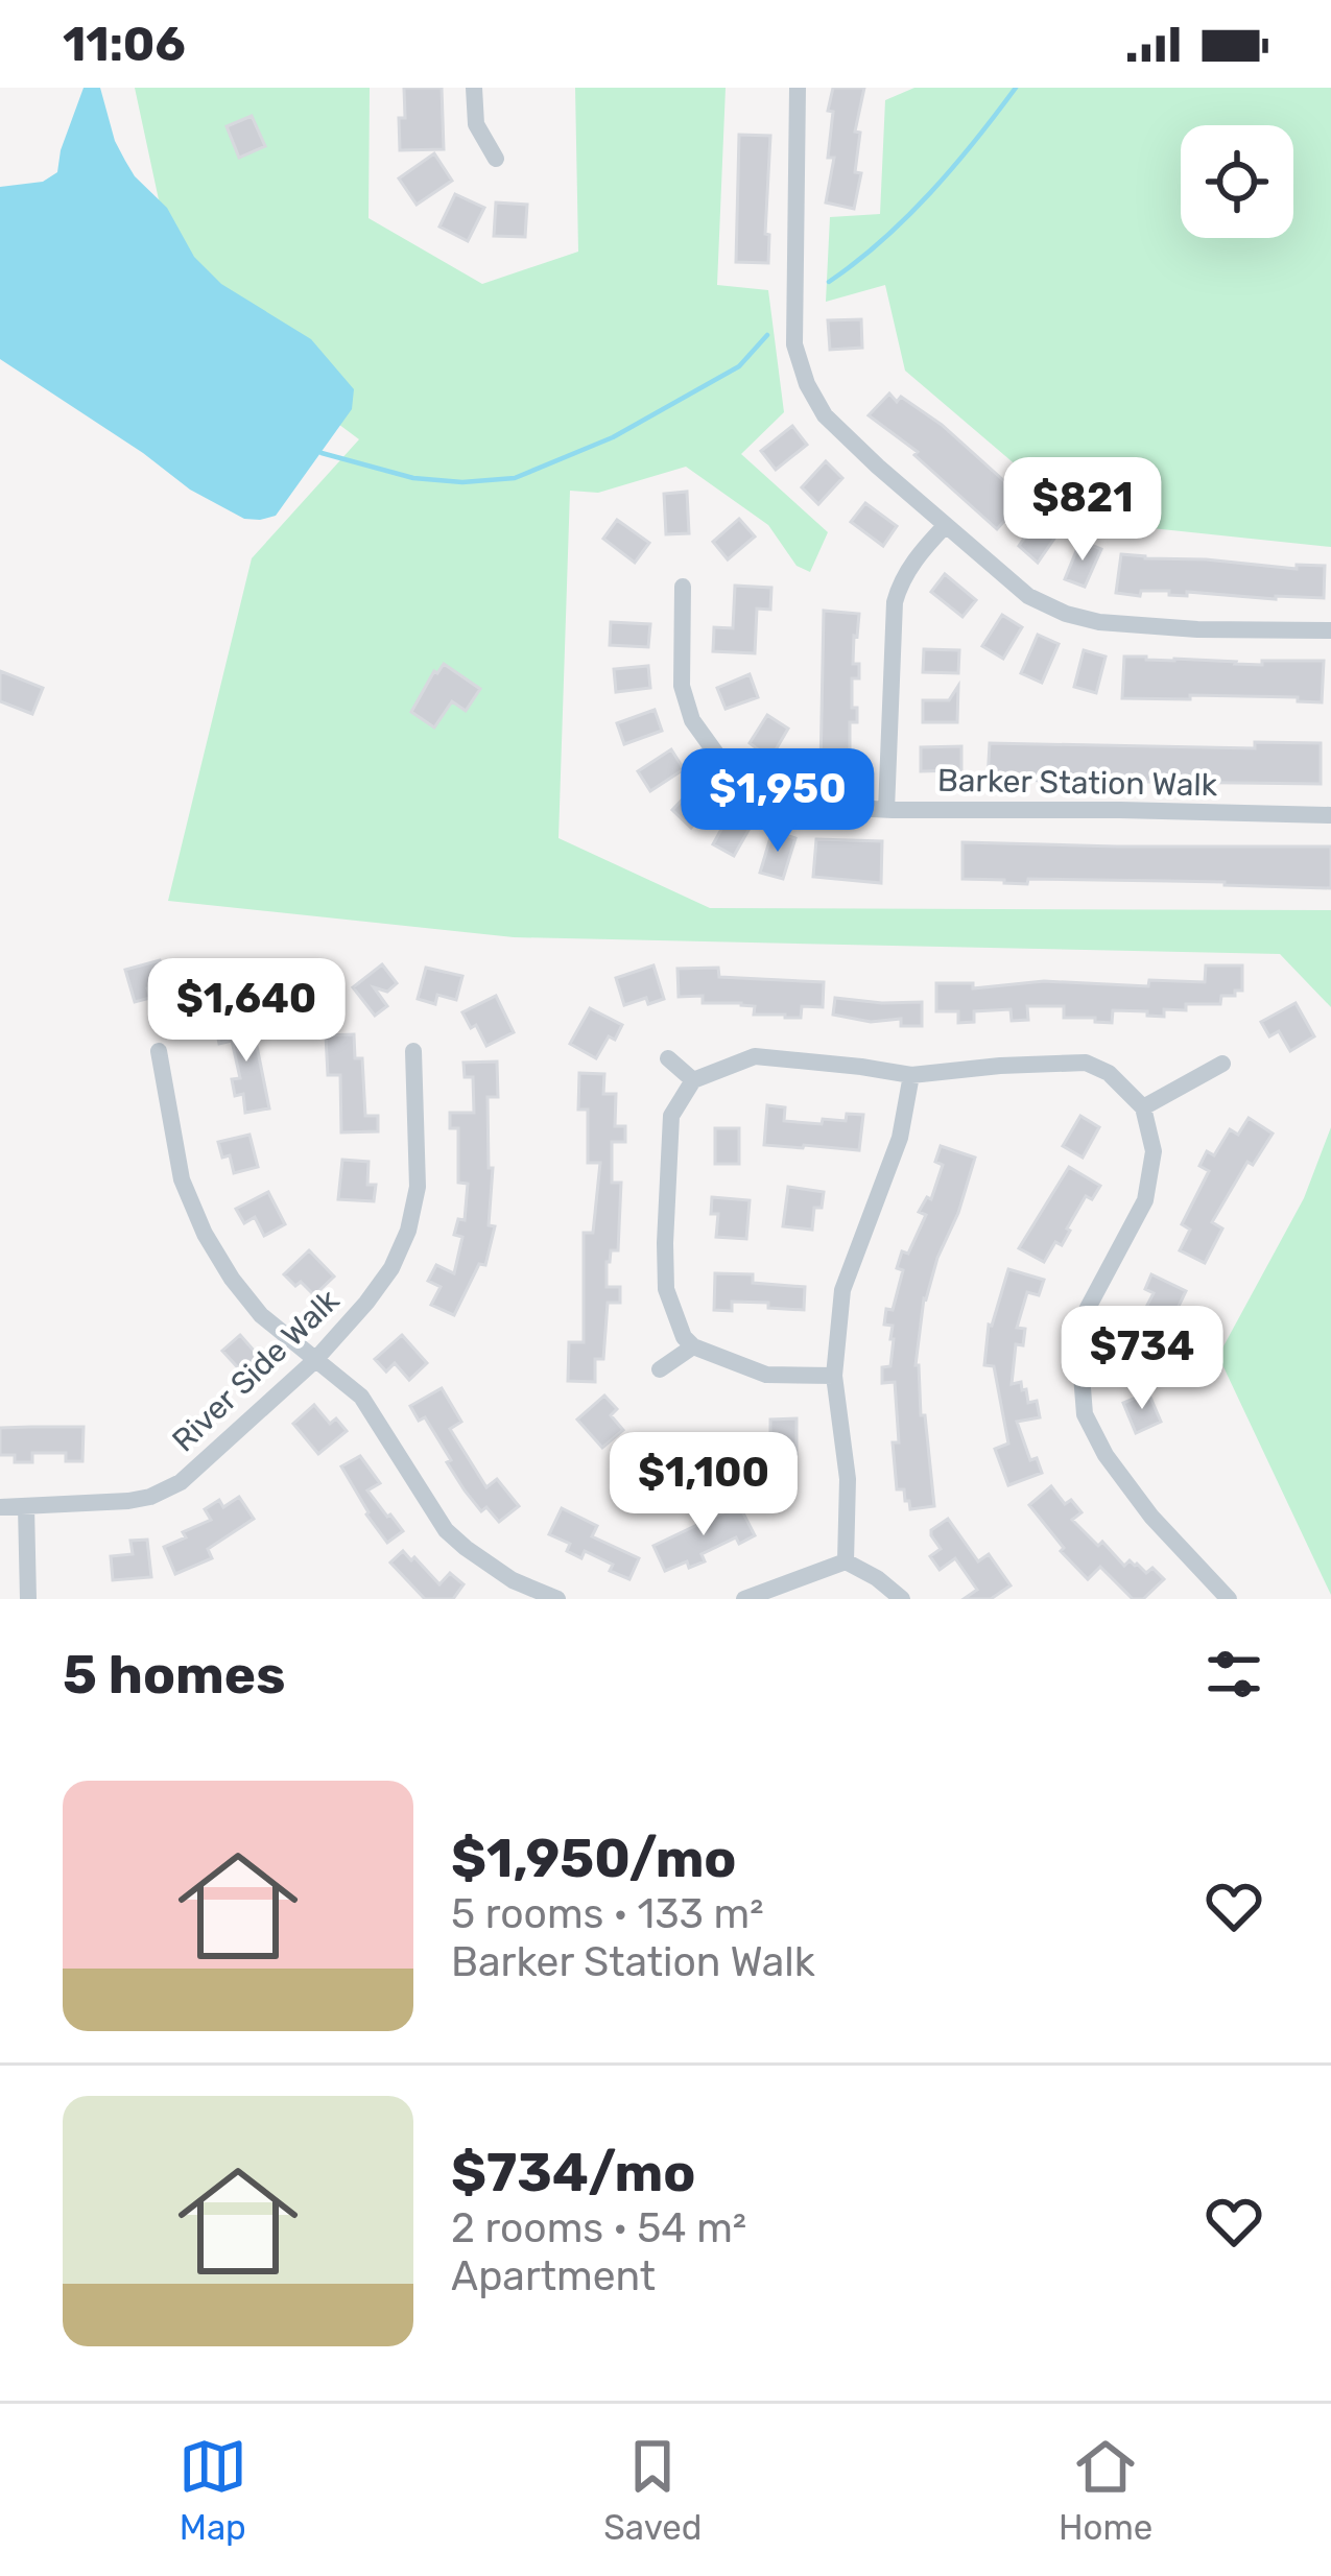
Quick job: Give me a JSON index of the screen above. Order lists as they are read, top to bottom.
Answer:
{
  "streets": {
    "street": ["Barker Station Walk", "River Side Walk"]
  },
  "page": {
    "status": "11:06",
    "price": [
      "$821",
      "$1,950",
      "$1,640",
      "$734",
      "$1,100"
    ],
    "heading": "5 homes",
    "list": [
      {
        "name": "$1,950/mo",
        "note": "5 rooms · 133 m² · Barker Station Walk"
      },
      {
        "name": "$734/mo",
        "note": "2 rooms · 54 m² · Apartment"
      }
    ],
    "tabs": ["Map", "Saved", "Home"]
  }
}
